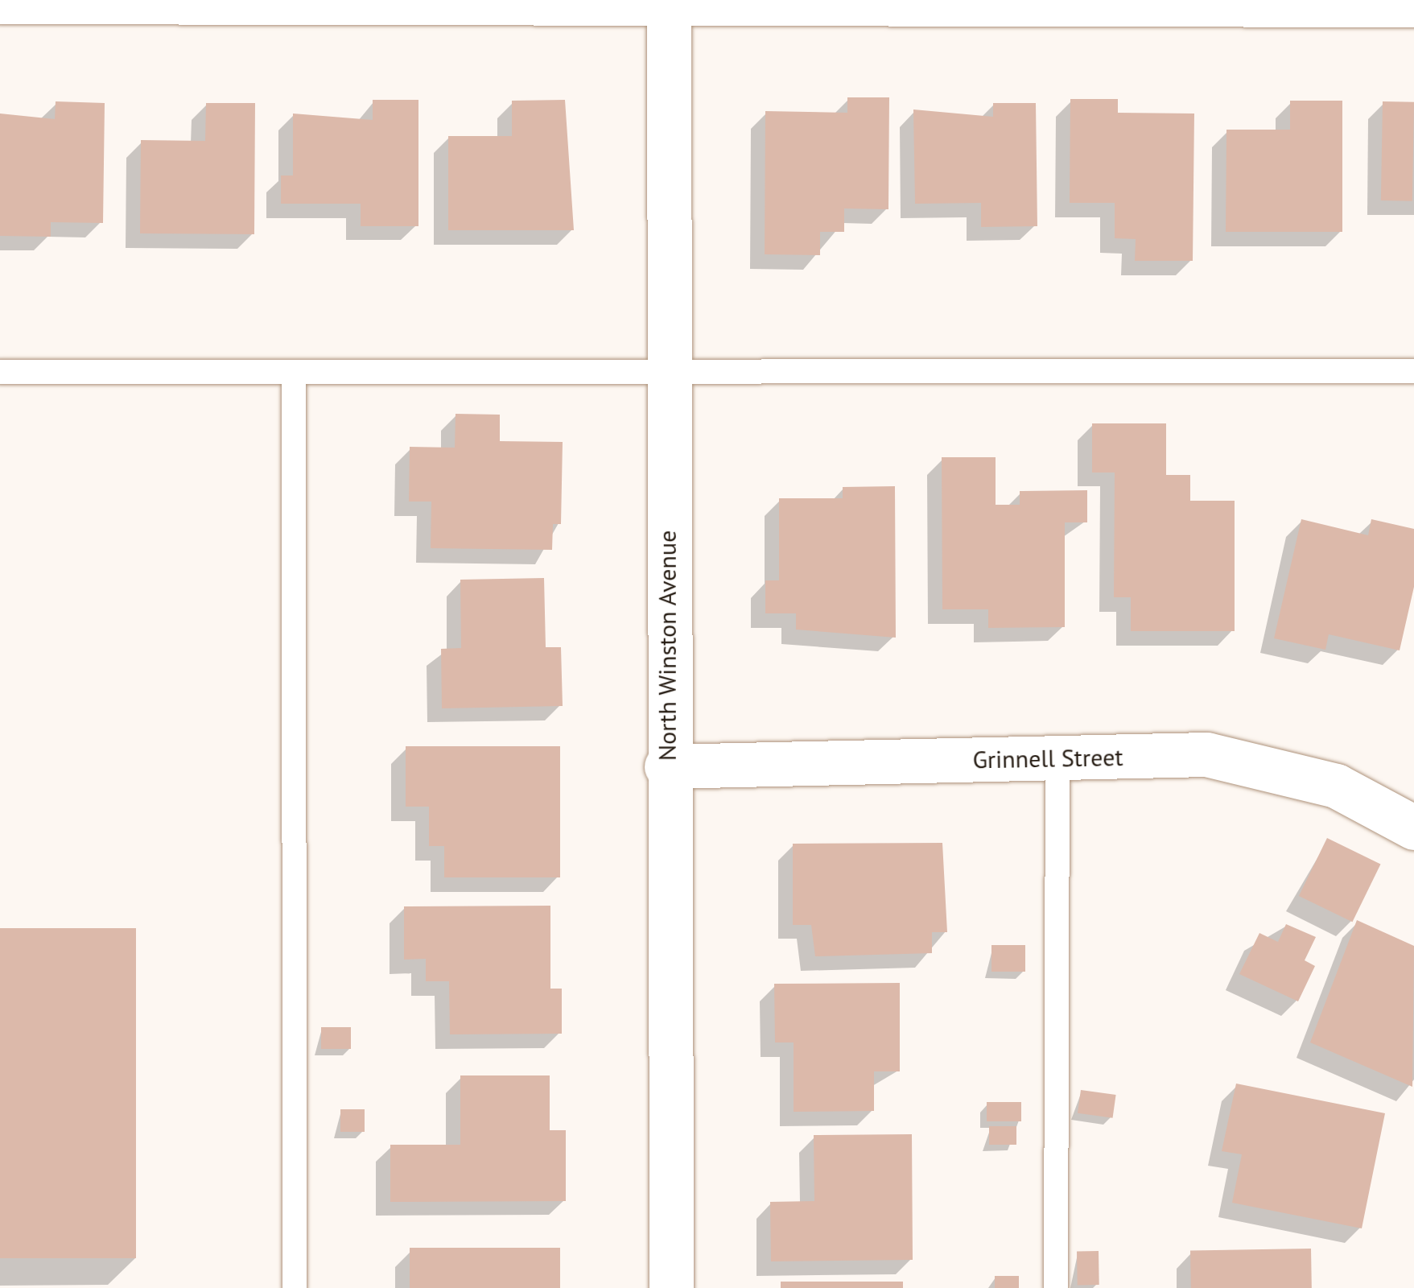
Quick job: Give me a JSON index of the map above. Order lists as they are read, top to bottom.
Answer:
{
  "streets": {
    "street": ["North Winston Avenue", "Grinnell Street"]
  },
  "crossings": [
    ["North Winston Avenue", "Grinnell Street"]
  ]
}
